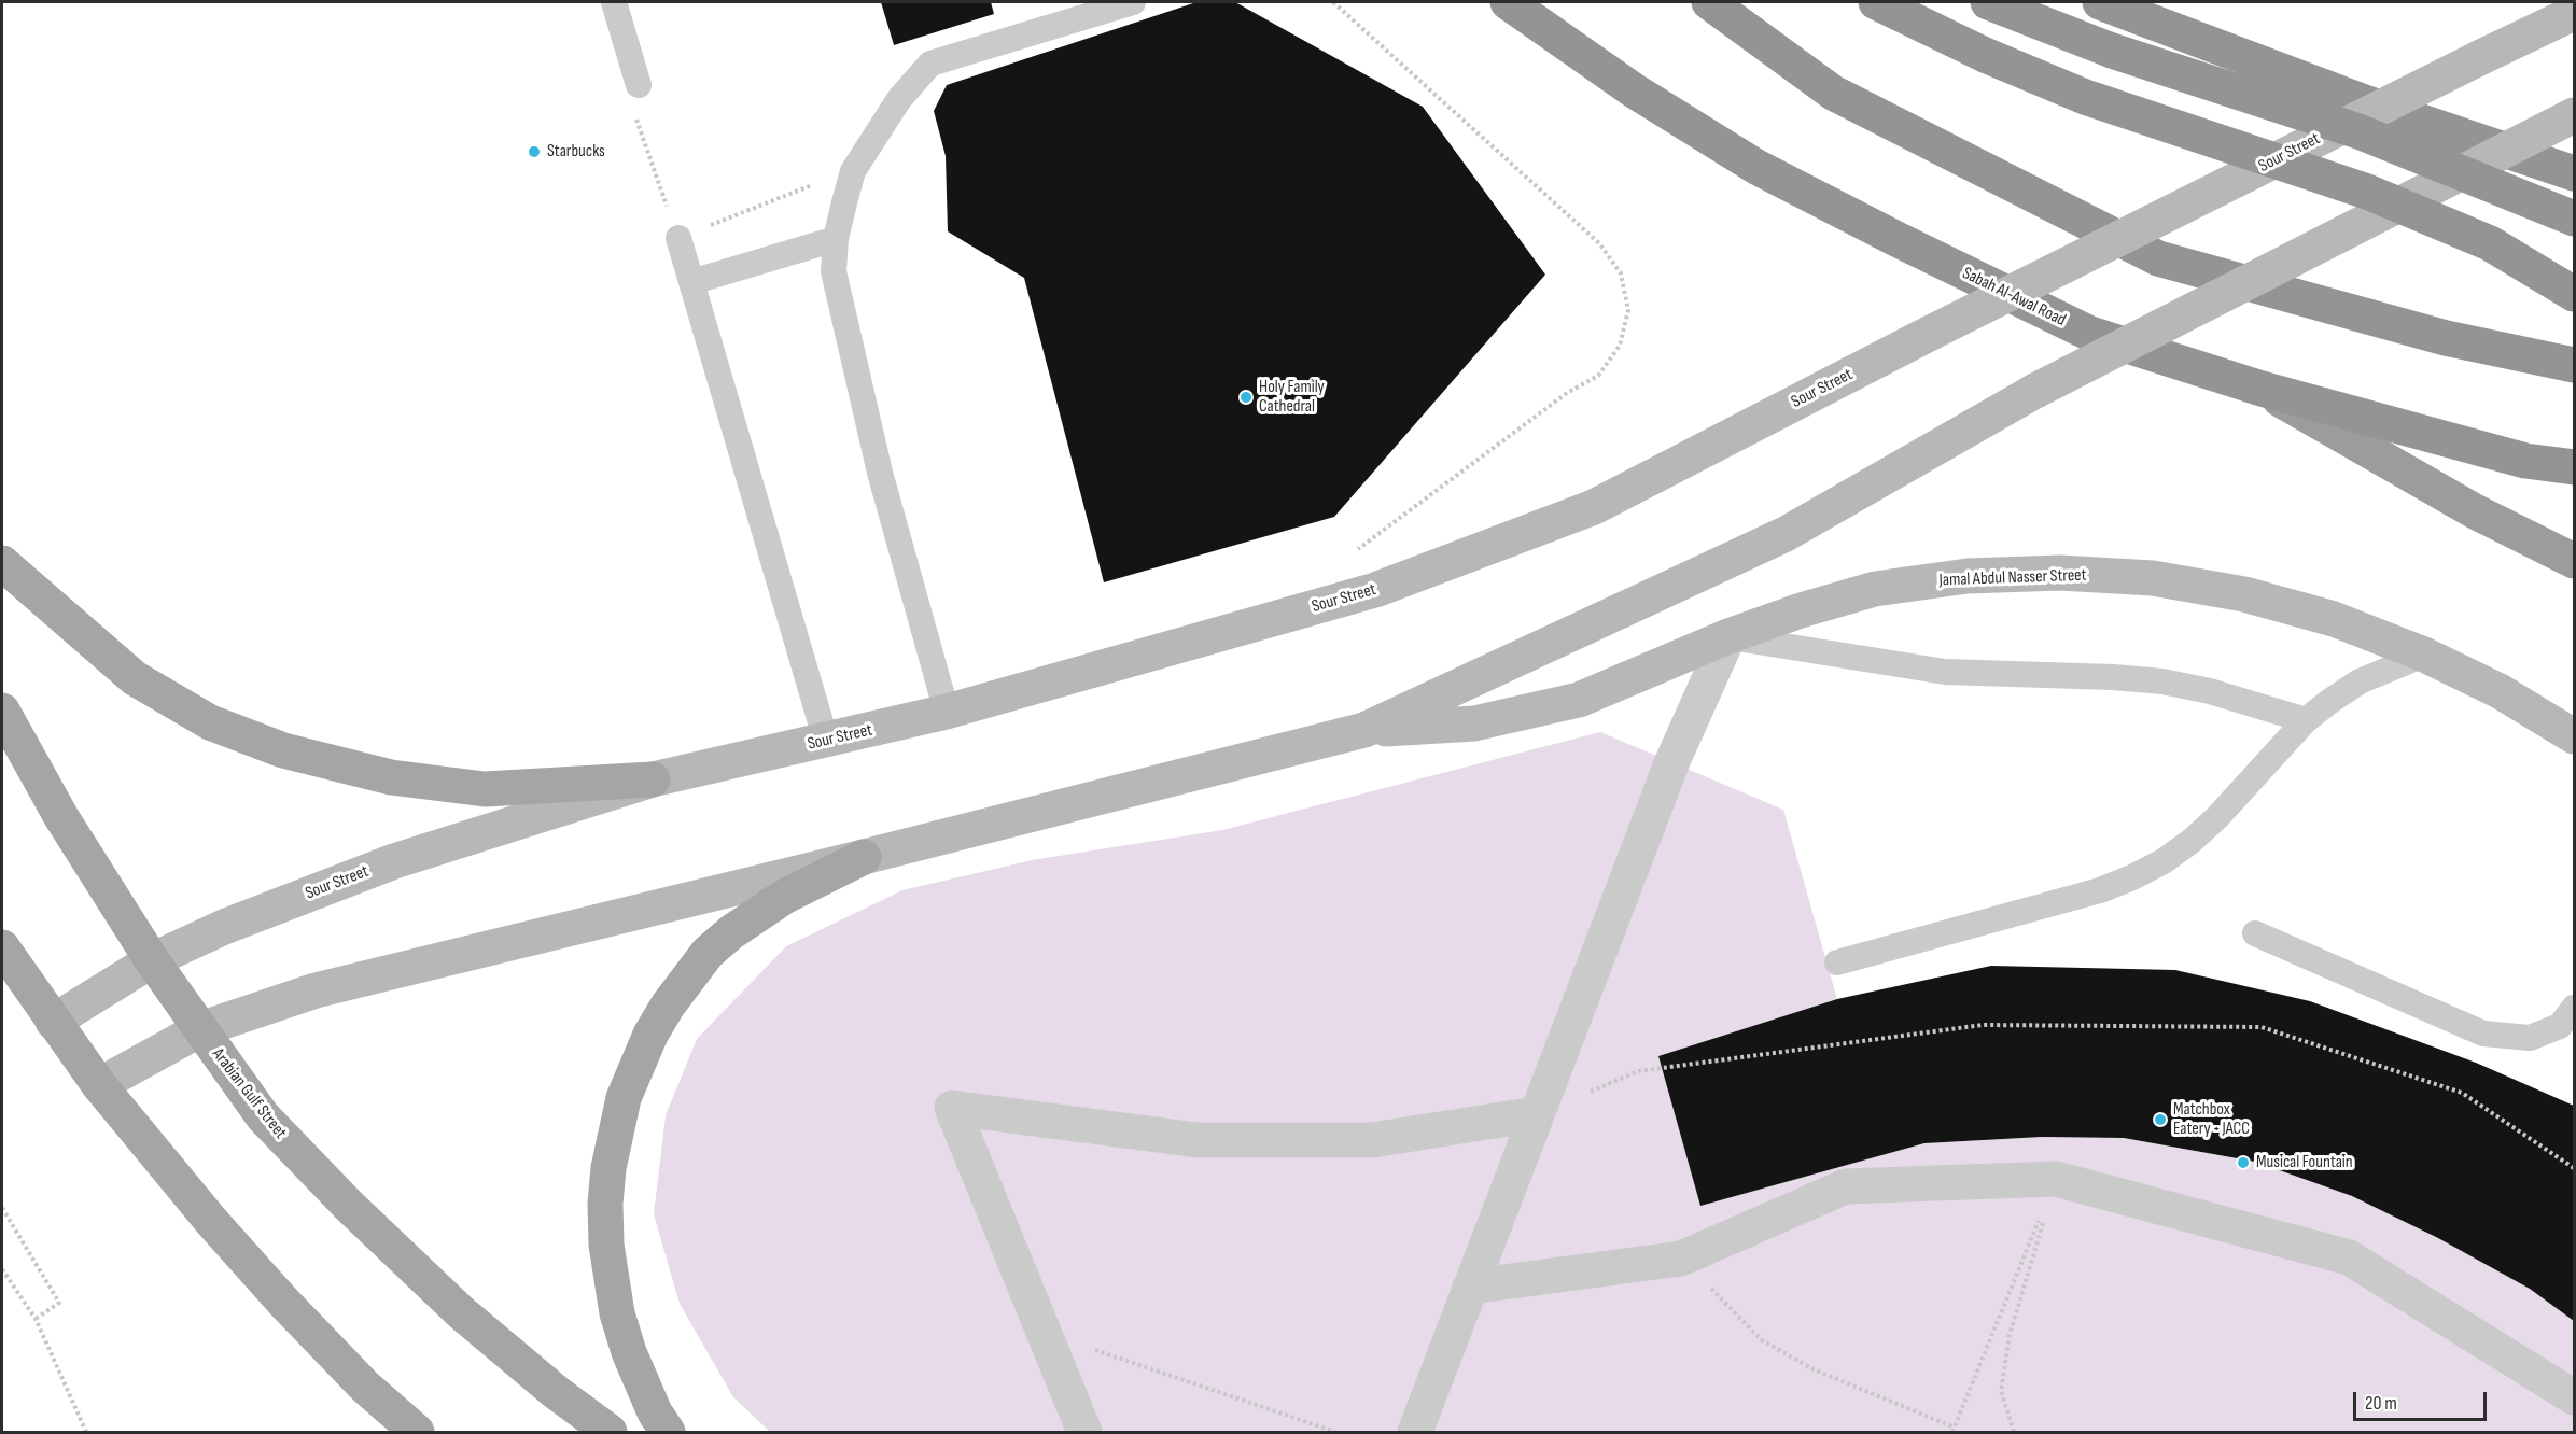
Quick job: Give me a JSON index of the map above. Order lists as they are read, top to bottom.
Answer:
{
  "streets": {
    "highway": ["Sabah Al-Awal Road"],
    "main road": ["Sour Street", "Jamal Abdul Nasser Street", "Arabian Gulf Street"]
  },
  "crossings": [
    ["Sour Street", "Arabian Gulf Street"]
  ],
  "places": [
    "Starbucks",
    "Holy Family Cathedral",
    "Matchbox Eatery - JACC",
    "Musical Fountain"
  ],
  "scale_bar": "20 m"
}
